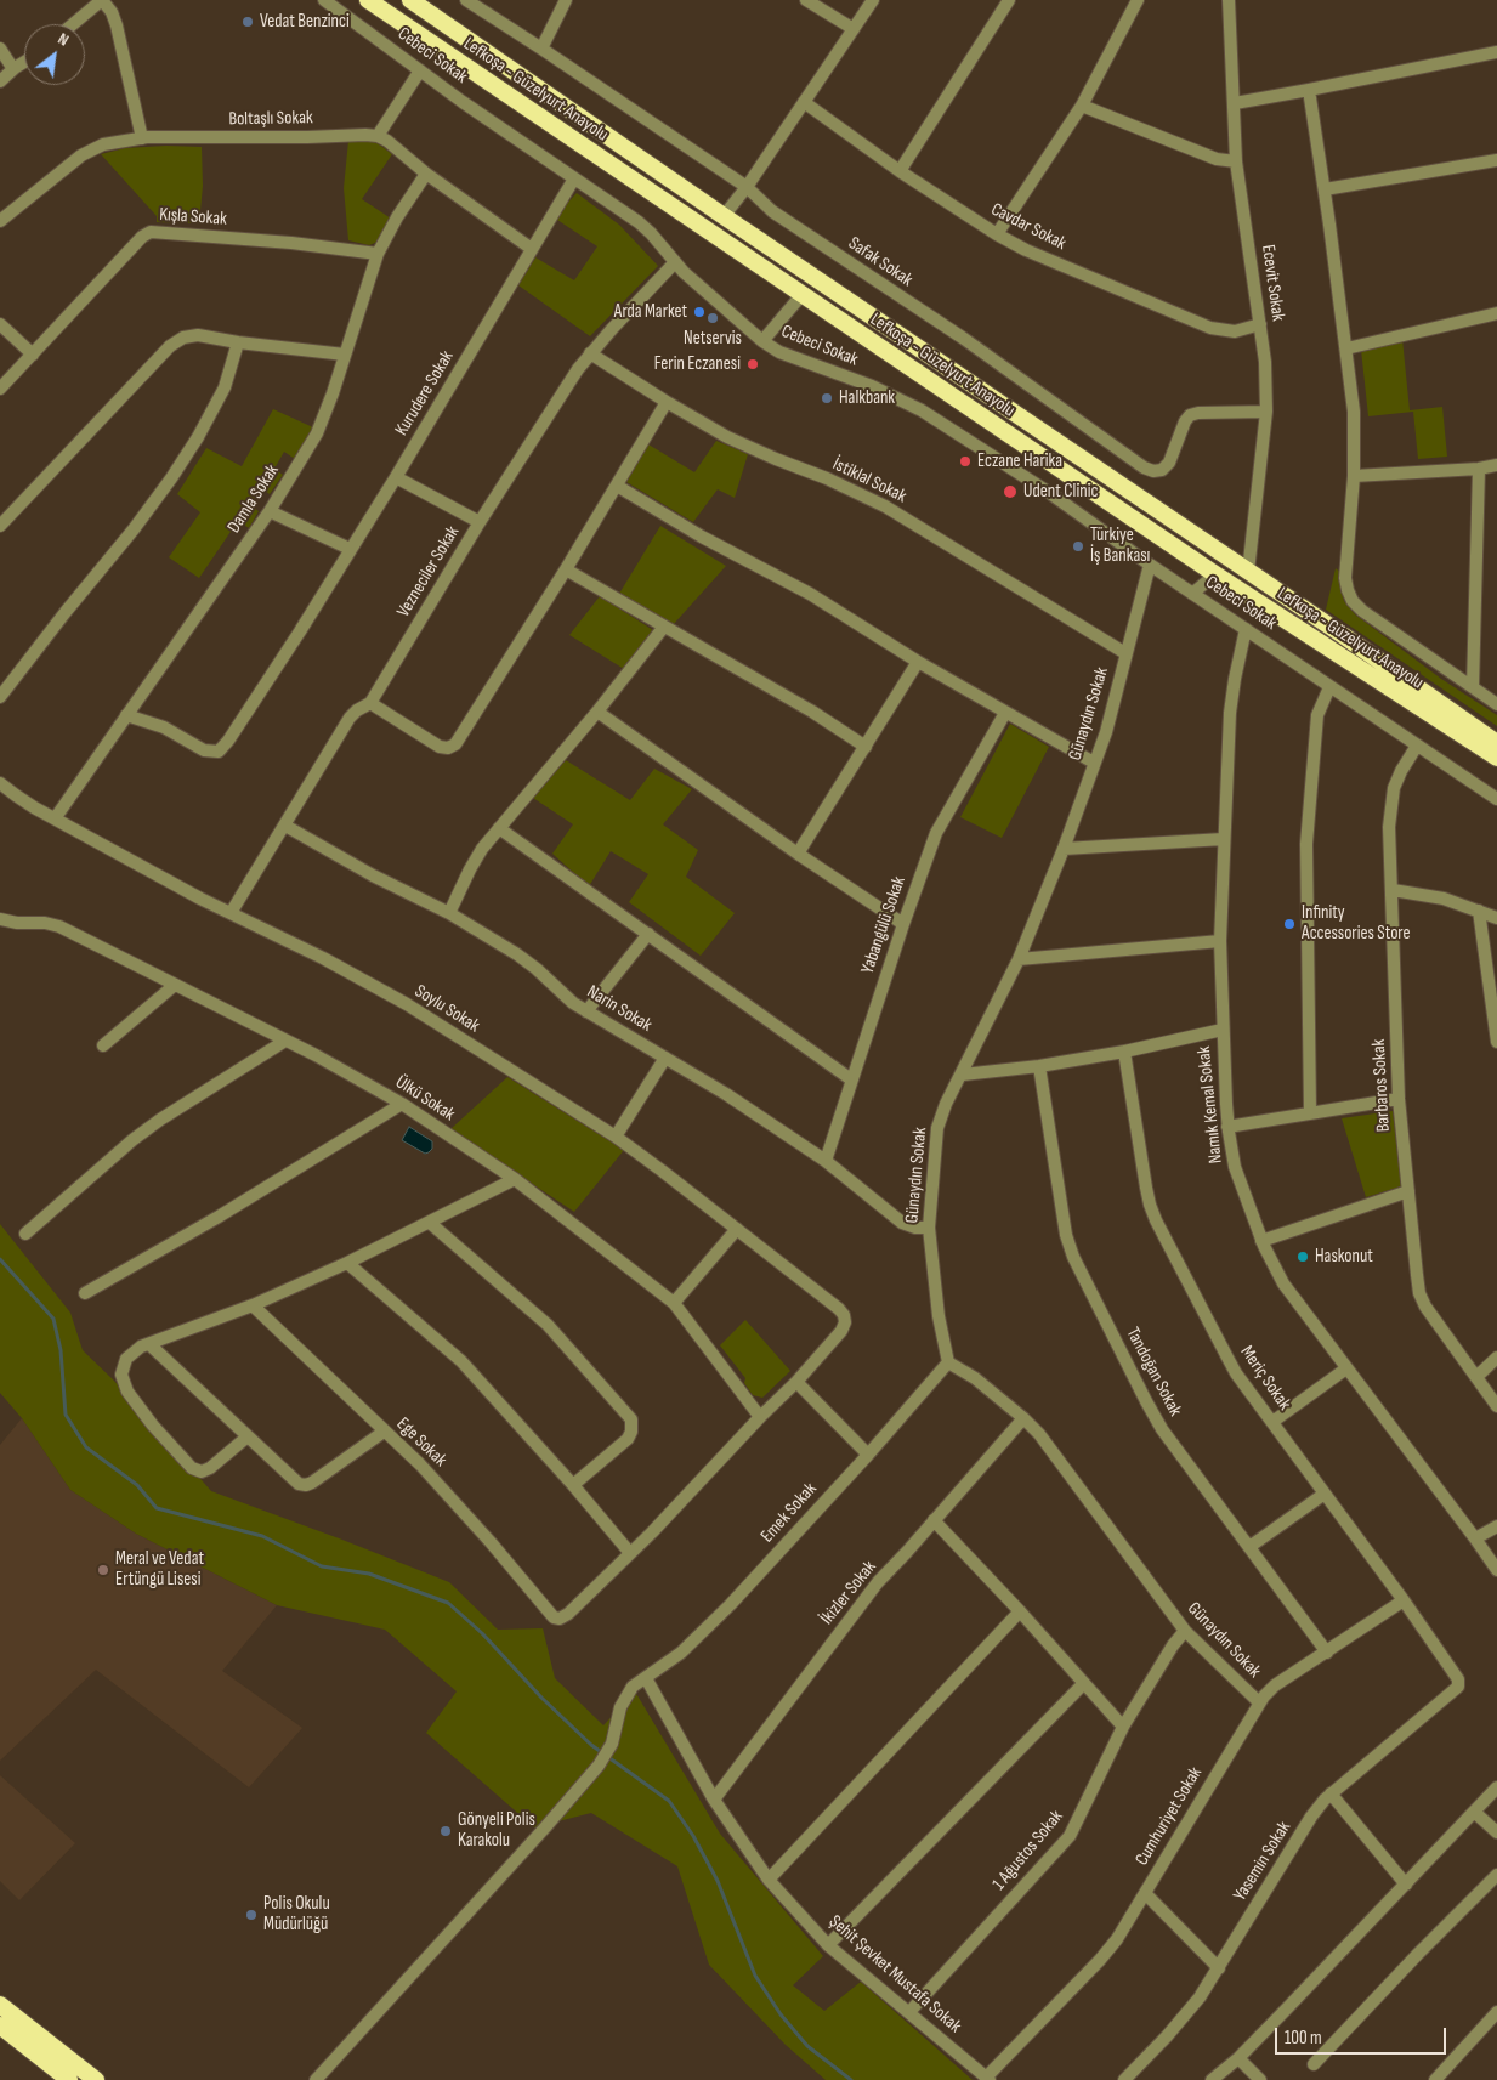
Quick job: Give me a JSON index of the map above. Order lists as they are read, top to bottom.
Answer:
{
  "streets": {
    "highway": ["Lefkoşa - Güzelyurt Anayolu"],
    "street": [
      "Cebeci Sokak",
      "Boltaşlı Sokak",
      "Kışla Sokak",
      "Cavdar Sokak",
      "Safak Sokak",
      "Ecevit Sokak",
      "Kurudere Sokak",
      "İstiklal Sokak",
      "Damla Sokak",
      "Vezneciler Sokak",
      "Günaydın Sokak",
      "Yabangülü Sokak",
      "Soylu Sokak",
      "Narin Sokak",
      "Barbaros Sokak",
      "Ülkü Sokak",
      "Namık Kemal Sokak",
      "Tandoğan Sokak",
      "Meriç Sokak",
      "Ege Sokak",
      "Emek Sokak",
      "İkizler Sokak",
      "Cumhuriyet Sokak",
      "1 Ağustos Sokak",
      "Yasemin Sokak",
      "Şehit Şevket Mustafa Sokak"
    ]
  },
  "crossings": [
    ["Cebeci Sokak", "Kurudere Sokak"],
    ["Cebeci Sokak", "Vezneciler Sokak"],
    ["Cebeci Sokak", "Günaydın Sokak"],
    ["Cebeci Sokak", "Barbaros Sokak"],
    ["Cebeci Sokak", "Namık Kemal Sokak"],
    ["Lefkoşa - Güzelyurt Anayolu", "Ecevit Sokak"],
    ["Kışla Sokak", "Damla Sokak"],
    ["Cavdar Sokak", "Ecevit Sokak"],
    ["Safak Sokak", "Ecevit Sokak"],
    ["Kurudere Sokak", "Damla Sokak"],
    ["İstiklal Sokak", "Vezneciler Sokak"],
    ["İstiklal Sokak", "Günaydın Sokak"],
    ["Damla Sokak", "Soylu Sokak"],
    ["Vezneciler Sokak", "Soylu Sokak"],
    ["Vezneciler Sokak", "Narin Sokak"],
    ["Günaydın Sokak", "Narin Sokak"],
    ["Günaydın Sokak", "Emek Sokak"],
    ["Günaydın Sokak", "İkizler Sokak"],
    ["Günaydın Sokak", "Cumhuriyet Sokak"],
    ["Günaydın Sokak", "1 Ağustos Sokak"],
    ["Yabangülü Sokak", "Narin Sokak"],
    ["Tandoğan Sokak", "Cumhuriyet Sokak"],
    ["Meriç Sokak", "Cumhuriyet Sokak"],
    ["Meriç Sokak", "Yasemin Sokak"],
    ["Emek Sokak", "Şehit Şevket Mustafa Sokak"],
    ["İkizler Sokak", "Şehit Şevket Mustafa Sokak"],
    ["Cumhuriyet Sokak", "Şehit Şevket Mustafa Sokak"],
    ["1 Ağustos Sokak", "Şehit Şevket Mustafa Sokak"]
  ],
  "places": [
    "Vedat Benzinci",
    "Arda Market",
    "Netservis",
    "Ferin Eczanesi",
    "Halkbank",
    "Eczane Harika",
    "Udent Clinic",
    "Türkiye İş Bankası",
    "Infinity Accessories Store",
    "Haskonut",
    "Meral ve Vedat Ertüngü Lisesi",
    "Gönyeli Polis Karakolu",
    "Polis Okulu Müdürlüğü"
  ],
  "scale_bar": "100 m",
  "north": "top right"
}
